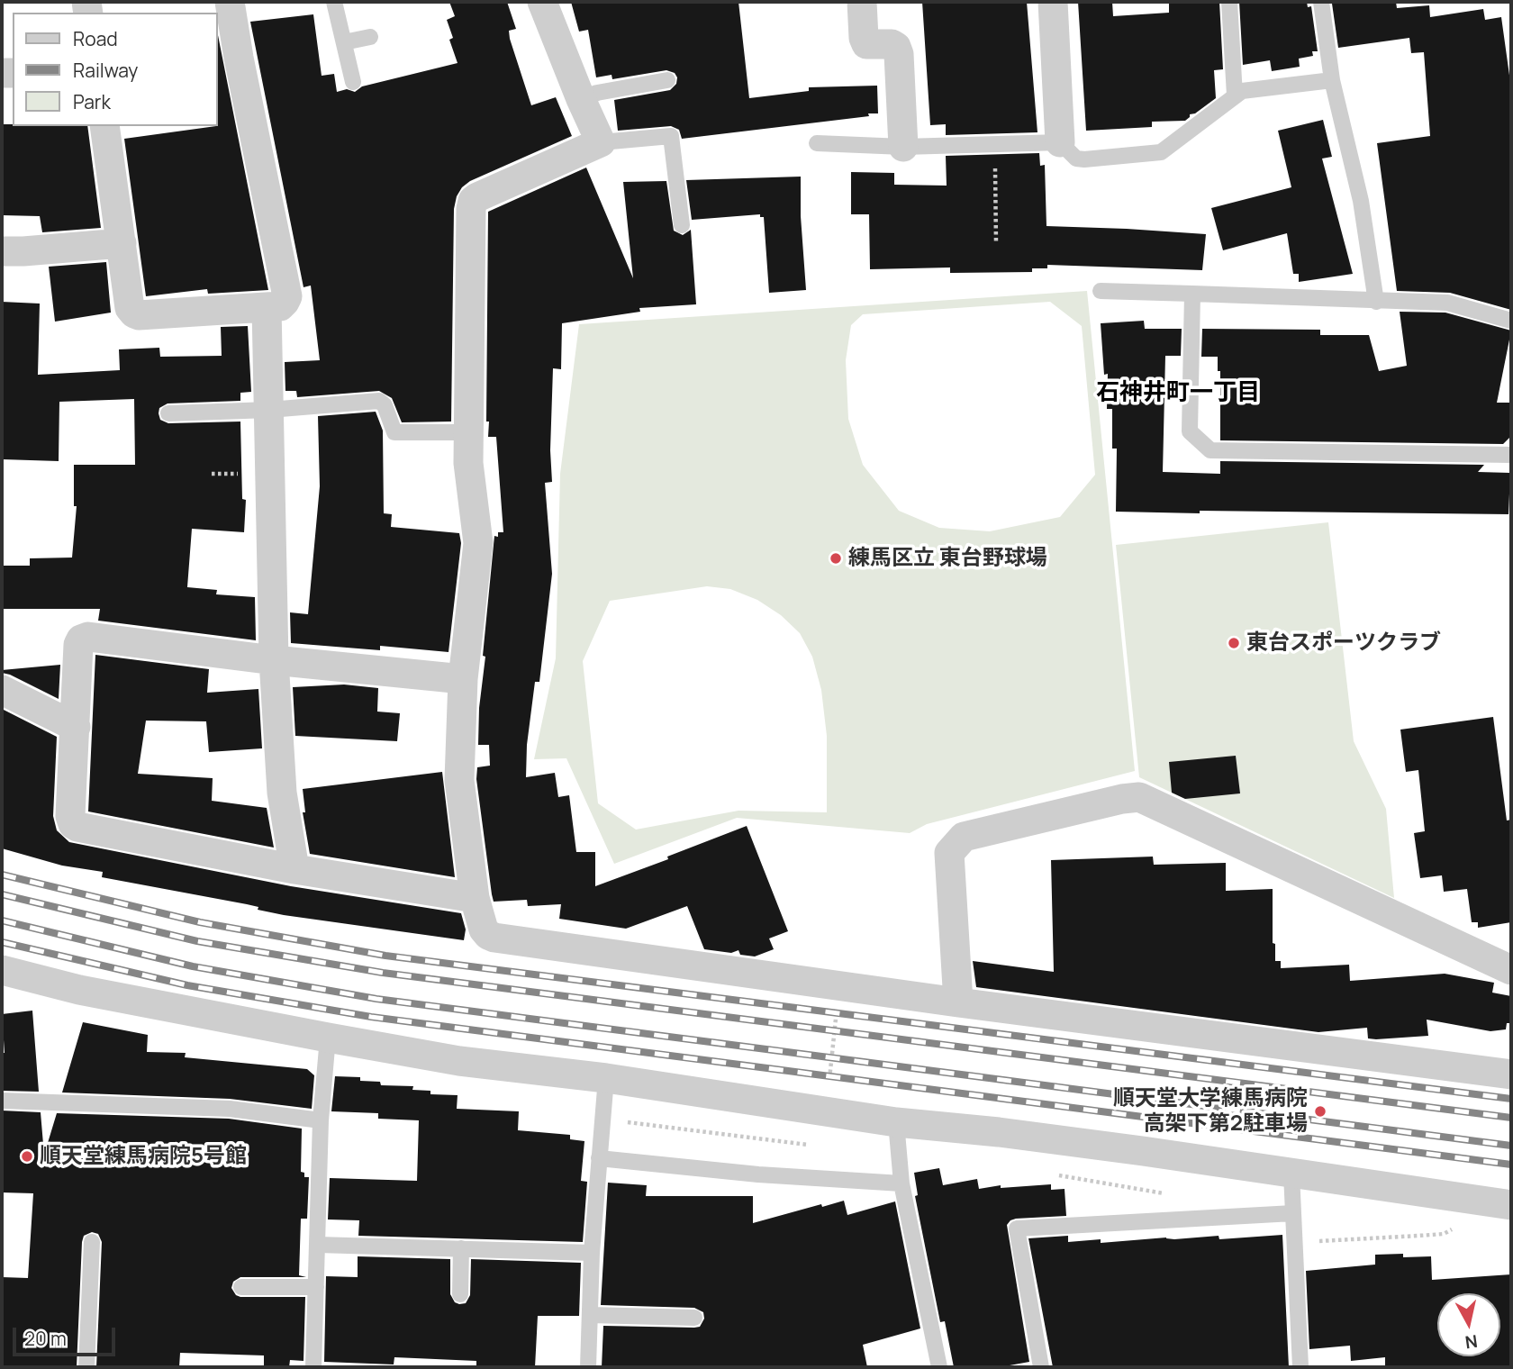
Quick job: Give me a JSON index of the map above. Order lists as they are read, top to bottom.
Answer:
{
  "districts": ["石神井町一丁目"],
  "places": [
    "練馬区立 東台野球場",
    "東台スポーツクラブ",
    "順天堂大学練馬病院 高架下第2駐車場",
    "順天堂練馬病院5号館"
  ],
  "legend": ["Road", "Railway", "Park"],
  "scale_bar": "20 m",
  "north": "bottom"
}
